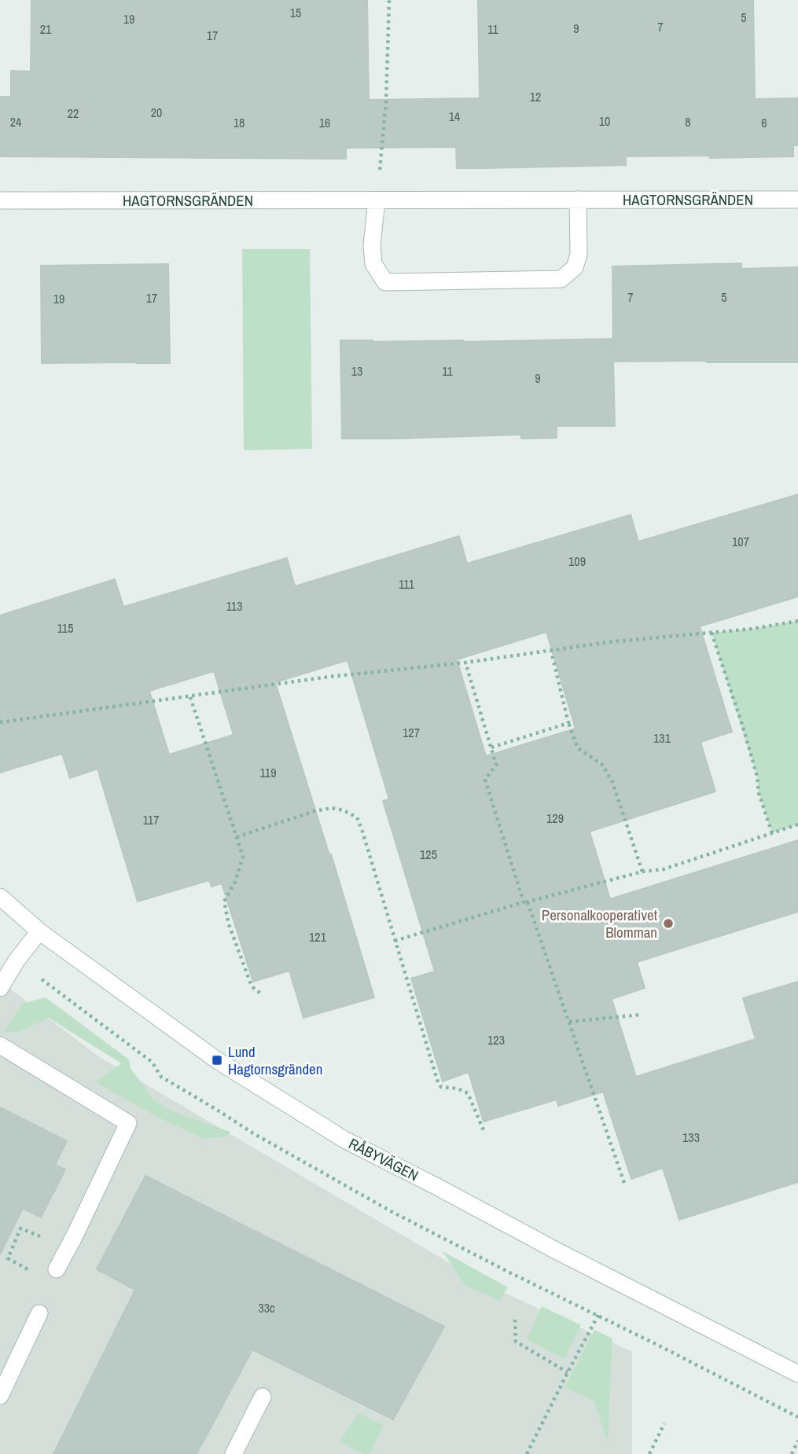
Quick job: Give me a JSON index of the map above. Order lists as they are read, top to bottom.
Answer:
{
  "streets": {
    "street": ["HAGTORNSGRÄNDEN", "RÅBYVÄGEN"]
  },
  "places": {
    "other": ["Personalkooperativet Blomman"],
    "transit": ["Lund Hagtornsgränden"]
  },
  "house_numbers": [
    "15",
    "5",
    "19",
    "7",
    "9",
    "21",
    "11",
    "17",
    "12",
    "20",
    "22",
    "14",
    "10",
    "24",
    "8",
    "18",
    "16",
    "6",
    "7",
    "5",
    "17",
    "19",
    "13",
    "11",
    "9",
    "107",
    "109",
    "111",
    "113",
    "115",
    "127",
    "131",
    "119",
    "129",
    "117",
    "125",
    "121",
    "123",
    "133",
    "33c"
  ]
}
